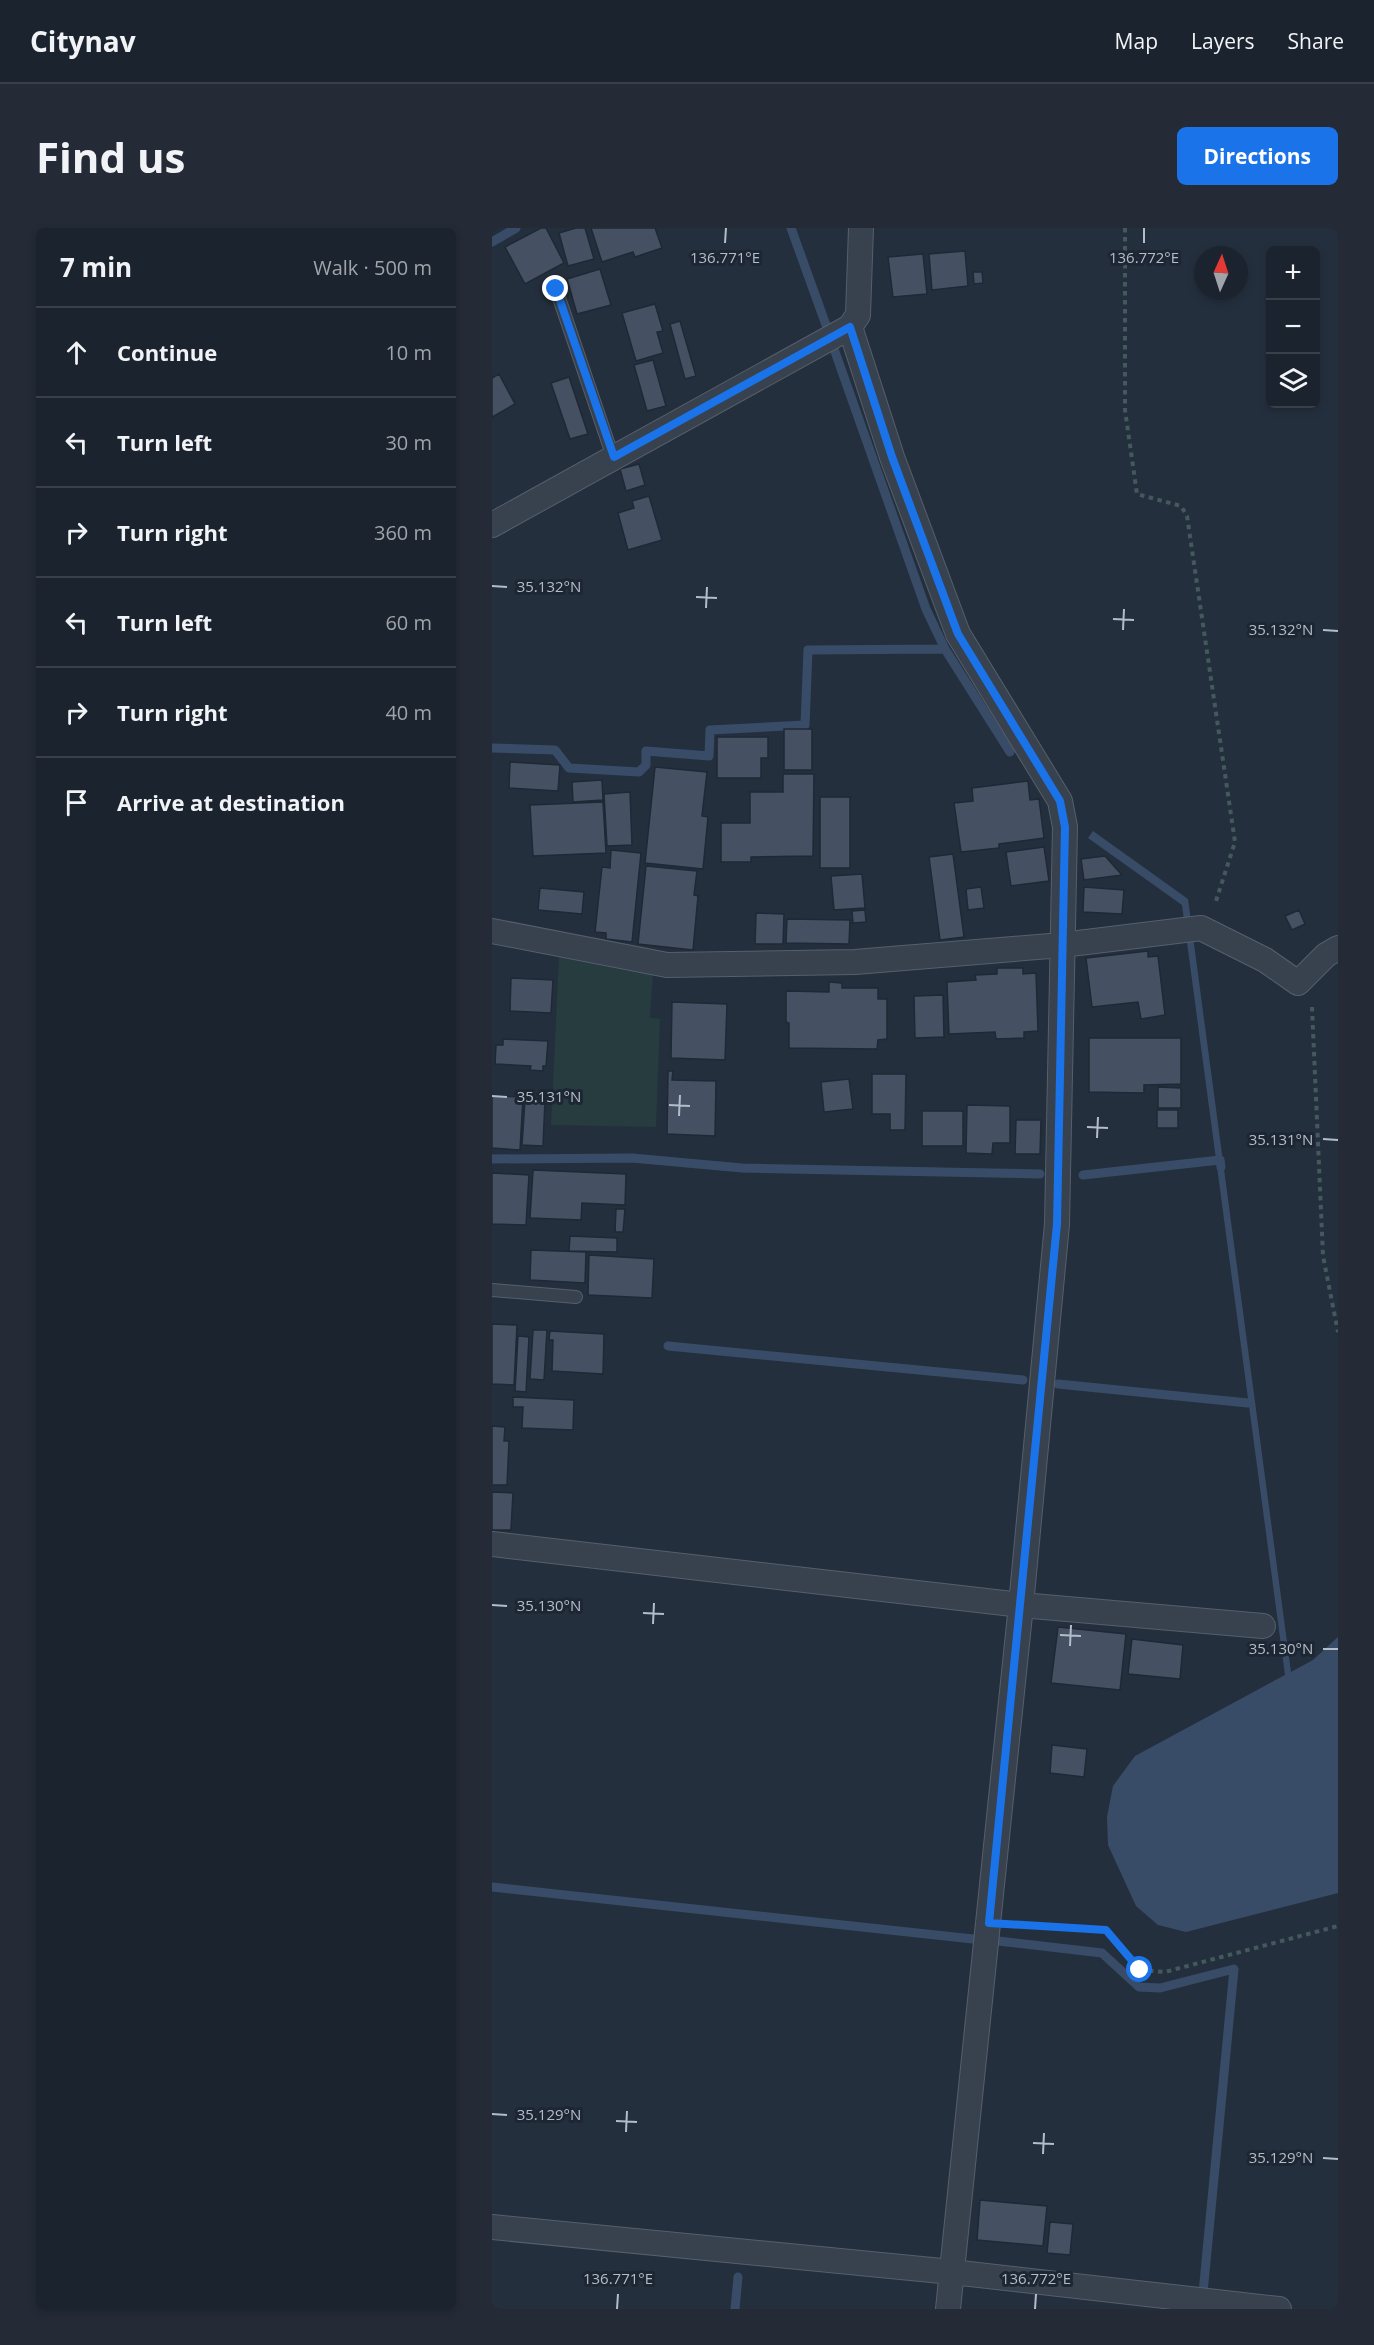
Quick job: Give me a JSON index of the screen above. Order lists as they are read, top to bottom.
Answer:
{
  "north": "top",
  "page": {
    "header": "Citynav",
    "nav": ["Map", "Layers", "Share"],
    "buttons": "Directions",
    "title": "Find us",
    "heading": ["7 min", "Walk · 500 m"],
    "map_buttons": ["+", "−"],
    "list": [
      ["Continue", "10 m"],
      ["Turn left", "30 m"],
      ["Turn right", "360 m"],
      ["Turn left", "60 m"],
      ["Turn right", "40 m"],
      "Arrive at destination"
    ]
  },
  "coordinates": [
    "136.771°E",
    "136.772°E",
    "35.132°N",
    "35.131°N",
    "35.130°N",
    "35.129°N"
  ]
}
